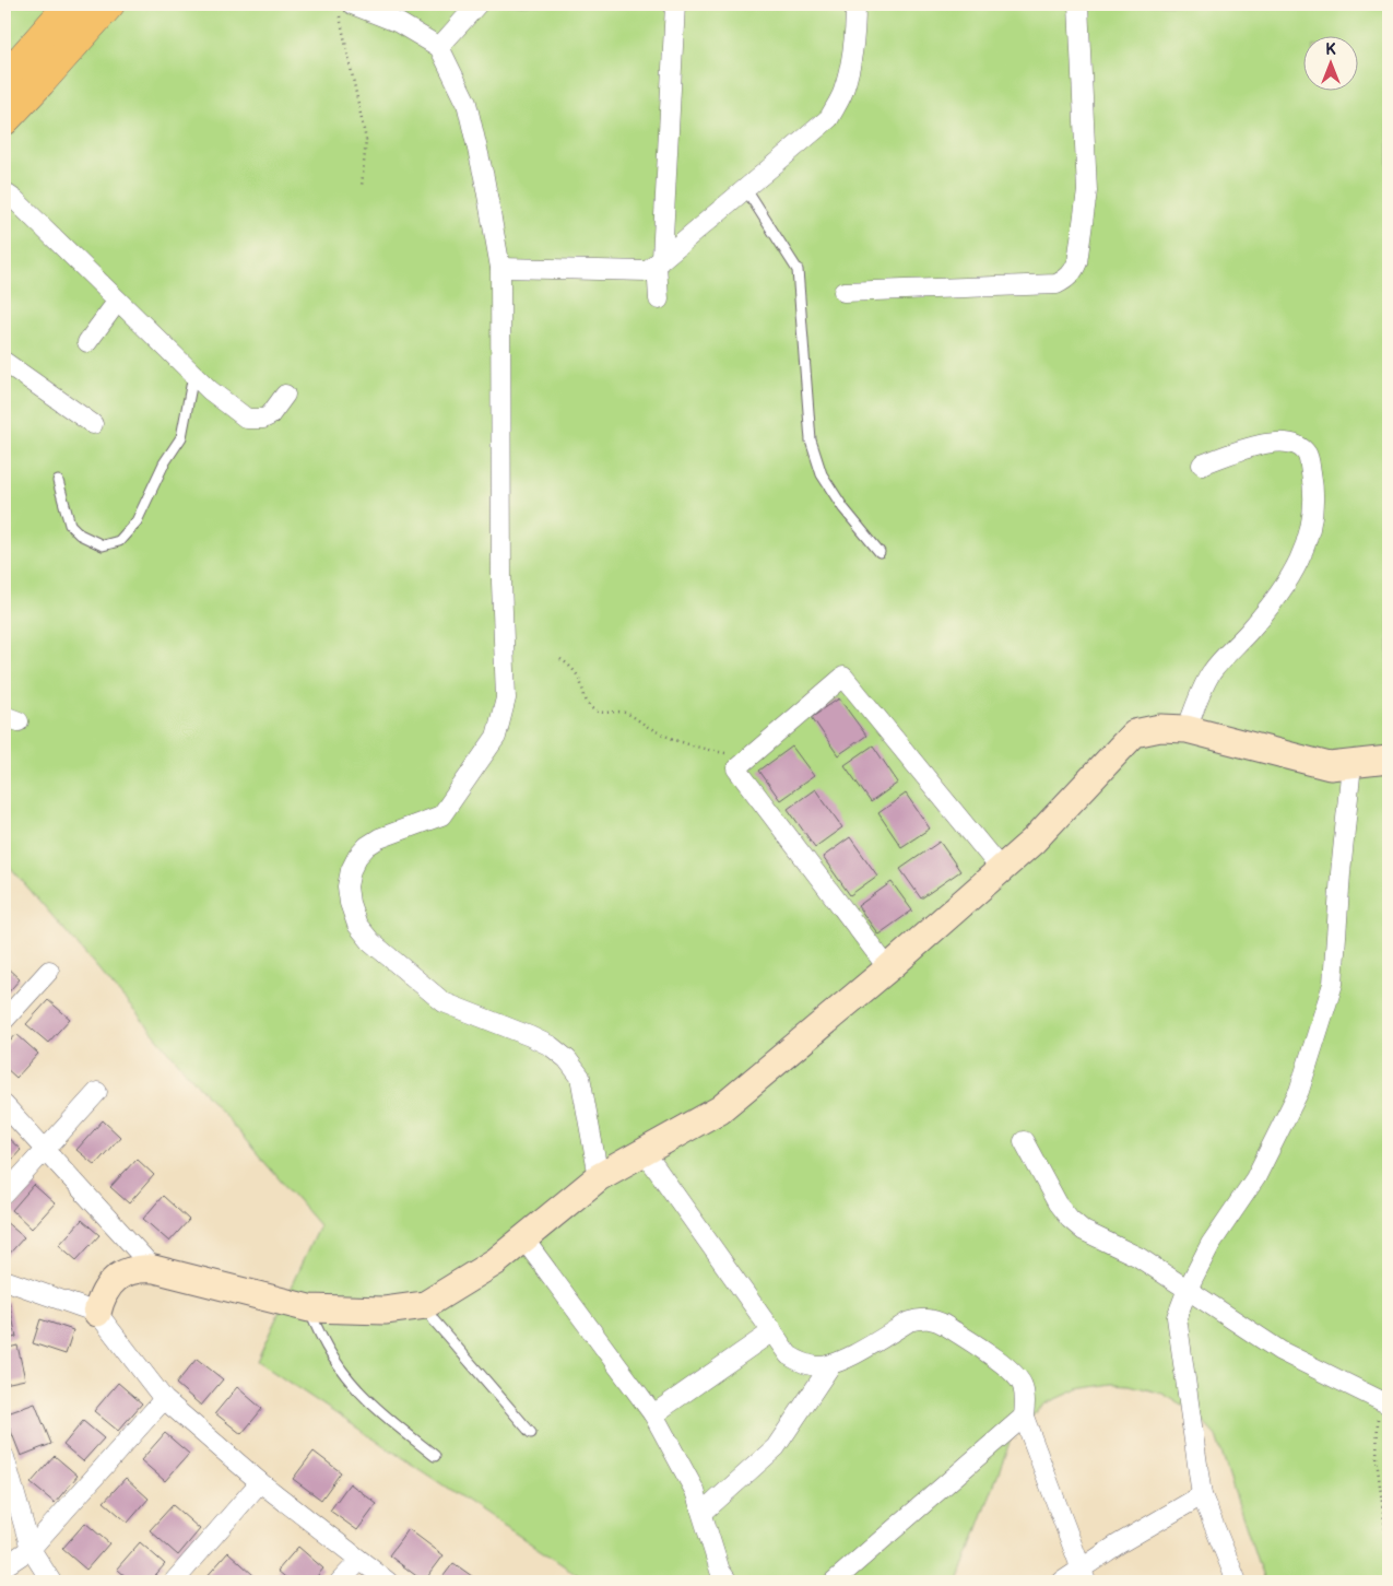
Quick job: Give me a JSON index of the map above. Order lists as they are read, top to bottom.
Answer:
{
  "north": "top"
}
